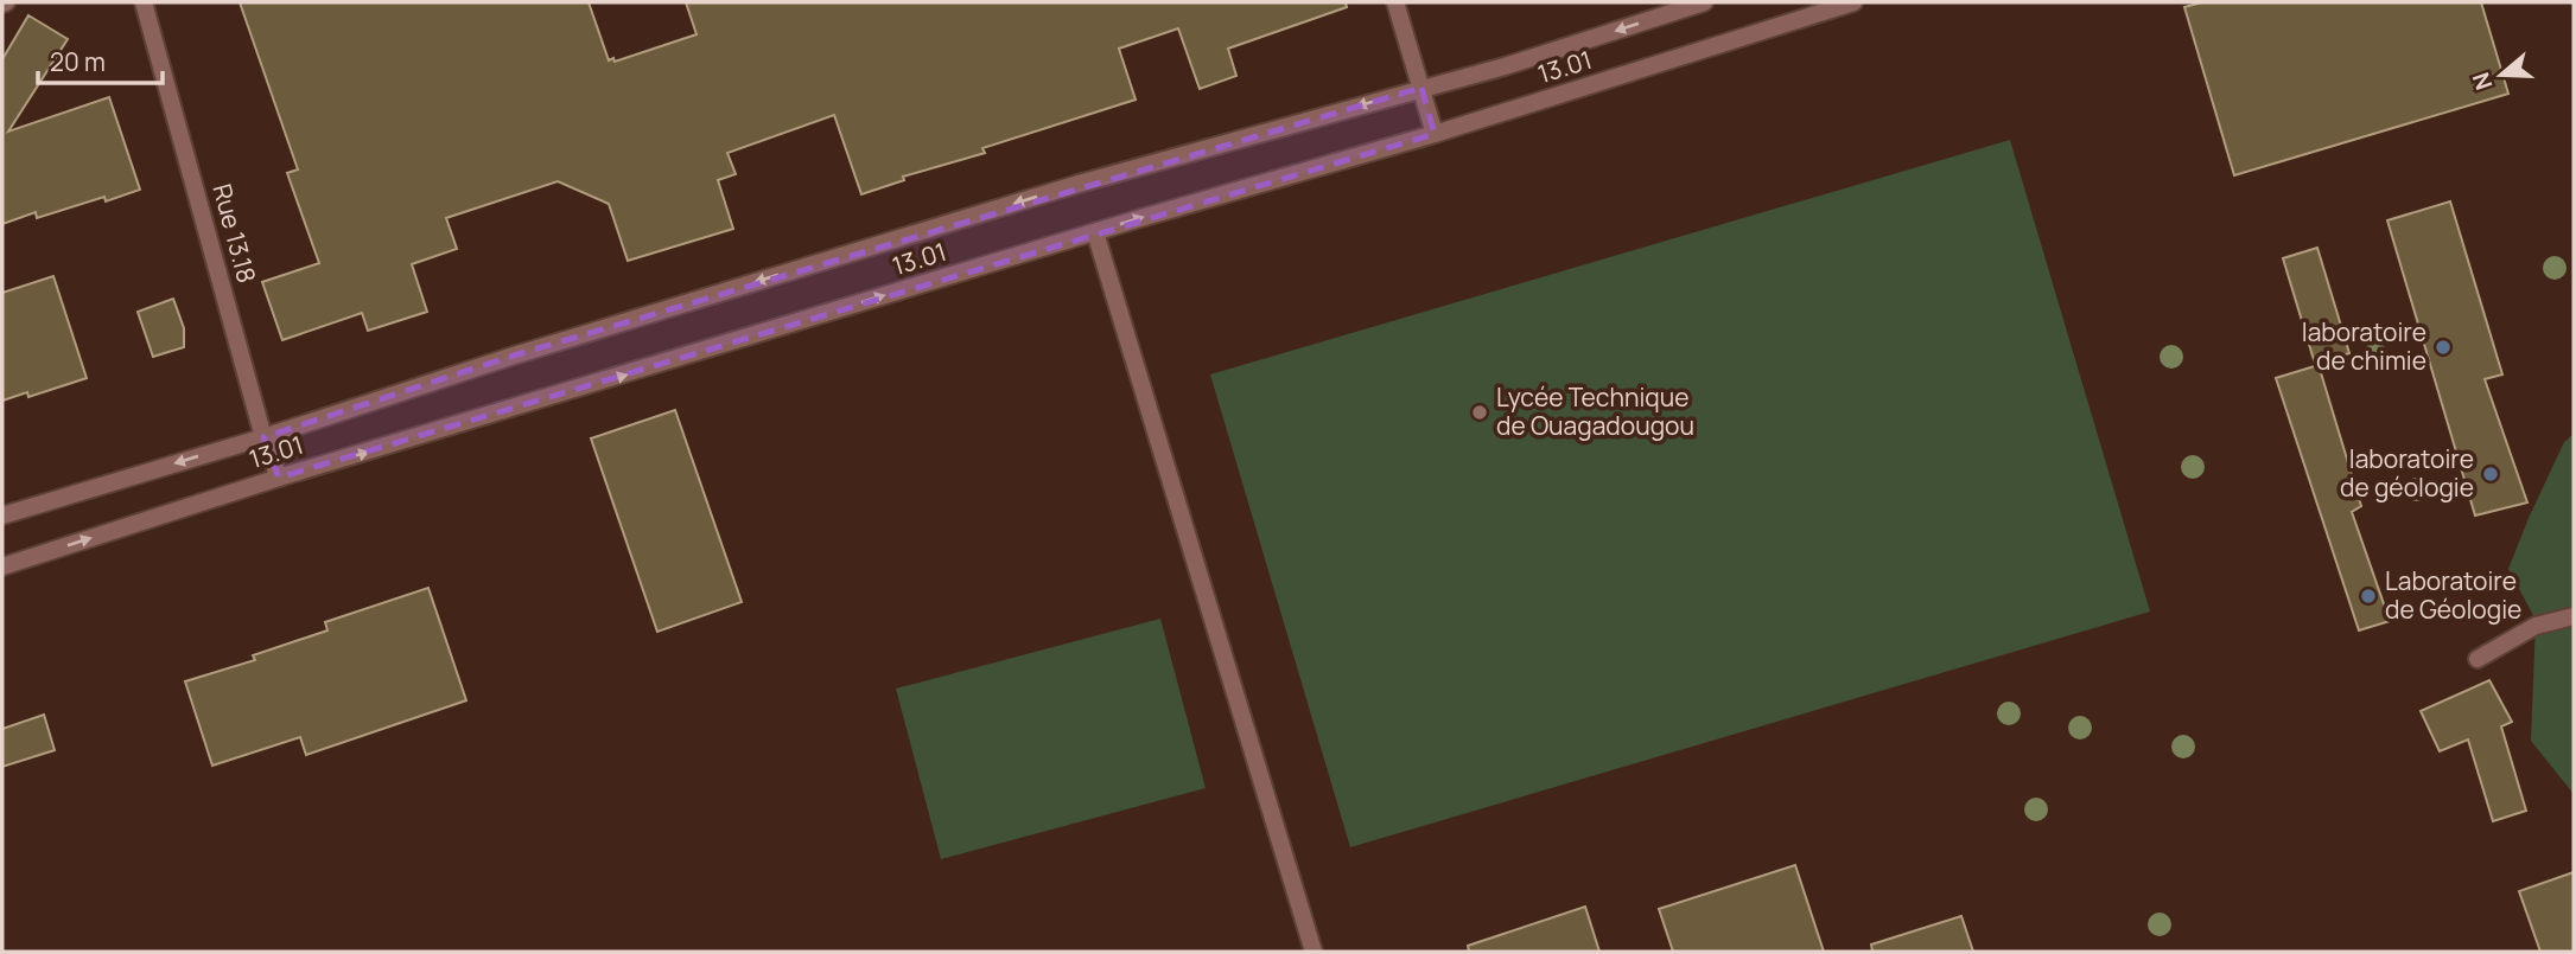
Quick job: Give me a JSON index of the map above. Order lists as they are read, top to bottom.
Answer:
{
  "streets": {
    "street": ["13.01", "Rue 13.18"]
  },
  "crossings": [
    ["13.01", "Rue 13.18"]
  ],
  "places": [
    "laboratoire de chimie",
    "Lycée Technique de Ouagadougou",
    "laboratoire de géologie",
    "Laboratoire de Géologie"
  ],
  "scale_bar": "20 m",
  "north": "left"
}
